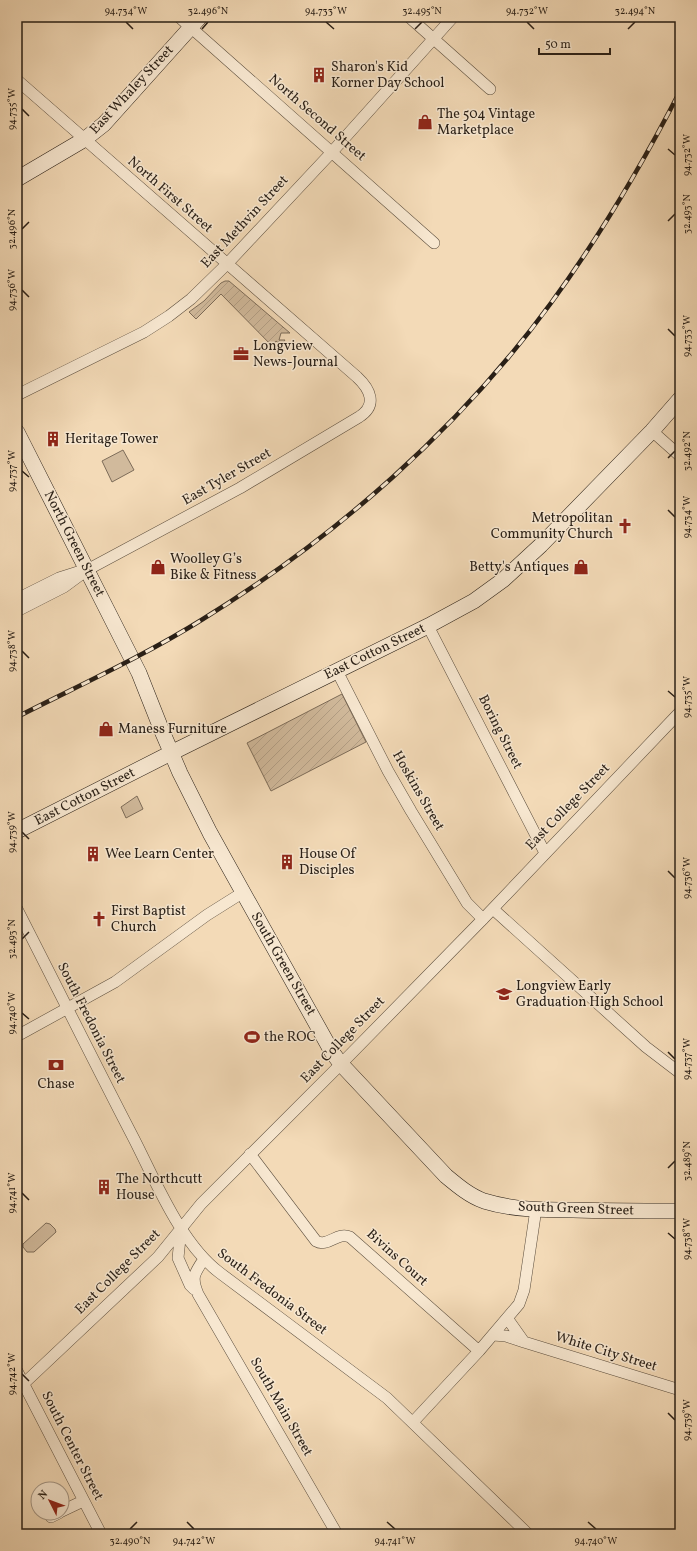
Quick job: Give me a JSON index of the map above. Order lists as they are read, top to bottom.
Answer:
{
  "streets": {
    "street": [
      "East Whaley Street",
      "North Second Street",
      "North First Street",
      "East Methvin Street",
      "East Tyler Street",
      "North Green Street",
      "East Cotton Street",
      "Boring Street",
      "Hoskins Street",
      "East College Street",
      "South Green Street",
      "South Fredonia Street",
      "Bivins Court",
      "White City Street",
      "South Main Street",
      "South Center Street"
    ]
  },
  "crossings": [
    ["East Whaley Street", "North Second Street"],
    ["East Whaley Street", "North First Street"],
    ["North Second Street", "East Methvin Street"],
    ["North First Street", "East Methvin Street"],
    ["North First Street", "East Tyler Street"],
    ["East Tyler Street", "North Green Street"],
    ["North Green Street", "South Green Street"],
    ["East Cotton Street", "Boring Street"],
    ["East Cotton Street", "Hoskins Street"],
    ["East Cotton Street", "South Green Street"],
    ["Boring Street", "East College Street"],
    ["Hoskins Street", "East College Street"],
    ["East College Street", "South Green Street"],
    ["East College Street", "South Fredonia Street"],
    ["East College Street", "Bivins Court"],
    ["East College Street", "South Main Street"],
    ["East College Street", "South Center Street"],
    ["South Fredonia Street", "South Main Street"]
  ],
  "places": {
    "building": [
      "Sharon's Kid Korner Day School",
      "Heritage Tower",
      "Wee Learn Center",
      "House Of Disciples",
      "The Northcutt House"
    ],
    "shop": [
      "The 504 Vintage Marketplace",
      "Woolley G’s Bike & Fitness",
      "Betty's Antiques",
      "Maness Furniture"
    ],
    "office": ["Longview News-Journal"],
    "church": ["Metropolitan Community Church", "First Baptist Church"],
    "school or university": ["Longview Early Graduation High School"],
    "sports": ["the ROC"],
    "bank": ["Chase"]
  },
  "scale_bar": "50 m",
  "north": "top left",
  "coordinates": [
    "94.734°W",
    "32.496°N",
    "94.733°W",
    "32.495°N",
    "94.732°W",
    "32.494°N",
    "94.735°W",
    "32.493°N",
    "94.736°W",
    "32.492°N",
    "94.737°W",
    "94.738°W",
    "94.739°W",
    "94.740°W",
    "32.489°N",
    "94.741°W",
    "94.742°W",
    "32.490°N"
  ]
}
